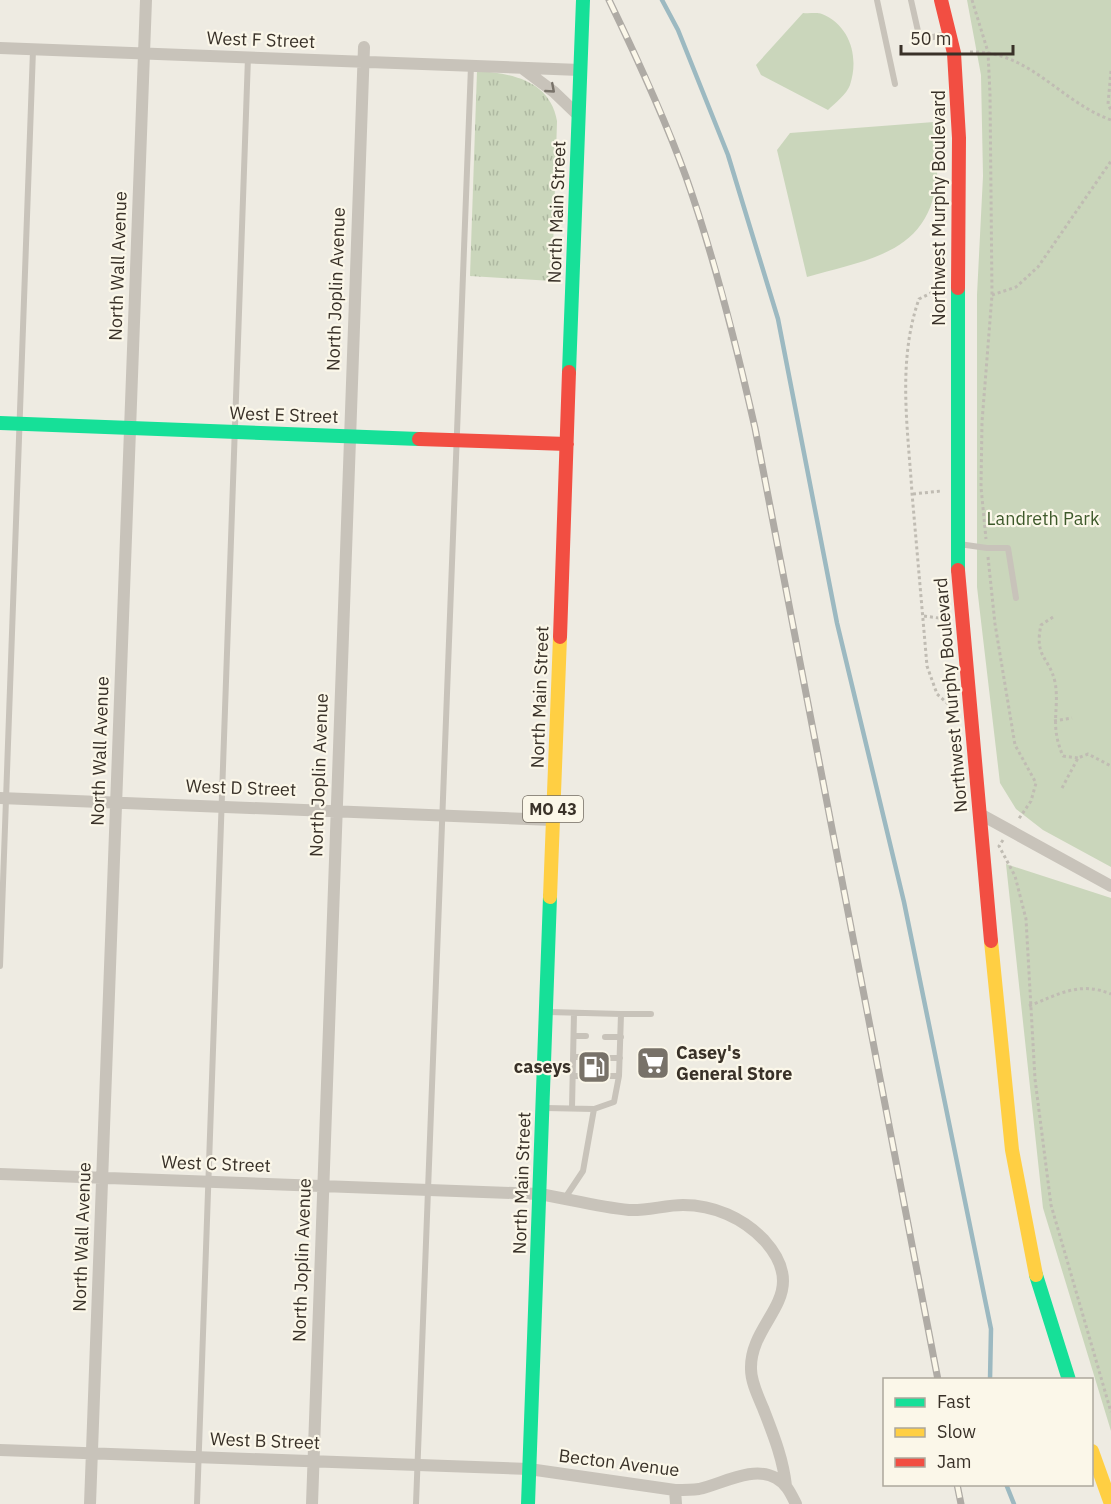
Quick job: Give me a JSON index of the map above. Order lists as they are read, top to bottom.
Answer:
{
  "streets": {
    "street": [
      "West F Street",
      "Northwest Murphy Boulevard",
      "North Main Street",
      "North Wall Avenue",
      "North Joplin Avenue",
      "West E Street",
      "West D Street",
      "MO 43",
      "West C Street",
      "West B Street",
      "Becton Avenue"
    ]
  },
  "crossings": [
    ["West F Street", "North Main Street"],
    ["West F Street", "North Wall Avenue"],
    ["West F Street", "North Joplin Avenue"],
    ["North Main Street", "West E Street"],
    ["North Main Street", "West D Street"],
    ["North Main Street", "West C Street"],
    ["North Main Street", "West B Street"],
    ["North Main Street", "Becton Avenue"],
    ["North Wall Avenue", "West E Street"],
    ["North Wall Avenue", "West D Street"],
    ["North Wall Avenue", "West C Street"],
    ["North Wall Avenue", "West B Street"],
    ["North Joplin Avenue", "West E Street"],
    ["North Joplin Avenue", "West D Street"],
    ["North Joplin Avenue", "West C Street"],
    ["North Joplin Avenue", "West B Street"],
    ["West C Street", "Becton Avenue"],
    ["West B Street", "Becton Avenue"]
  ],
  "parks": ["Landreth Park"],
  "places": {
    "supermarket": ["Casey's General Store"],
    "fuel station": ["caseys"]
  },
  "legend": ["Fast", "Slow", "Jam"],
  "scale_bar": "50 m"
}
